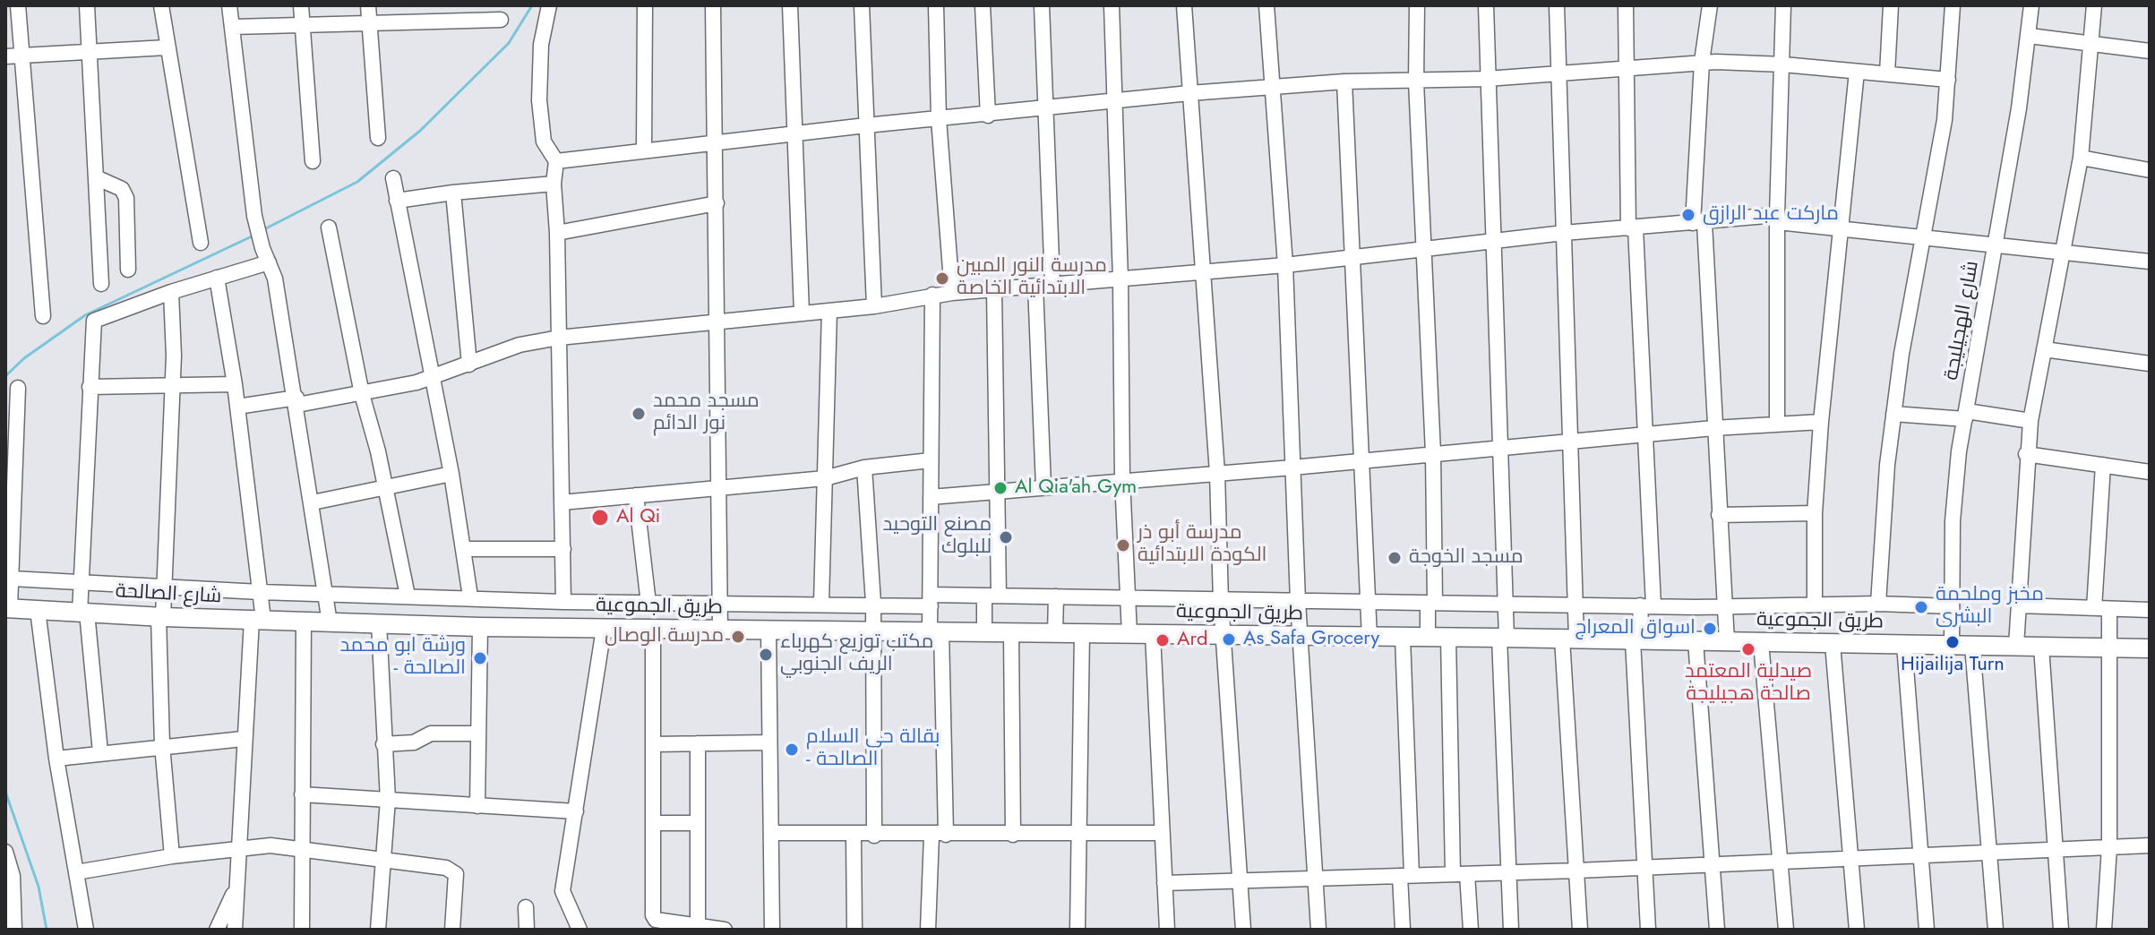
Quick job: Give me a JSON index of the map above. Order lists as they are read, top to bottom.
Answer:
{
  "streets": {
    "main road": ["شارع الصالحة", "طريق الجموعية"],
    "street": ["شارع الهجيليجة"]
  },
  "crossings": [
    ["شارع الهجيليجة", "طريق الجموعية"],
    ["شارع الصالحة", "طريق الجموعية"]
  ],
  "places": [
    "ماركت عبد الرازق",
    "مدرسة النور المبين الابتدائية الخاصة",
    "مسجد محمد نور الدائم",
    "Al Qia'ah Gym",
    "Al Qi",
    "مصنع التوحيد للبلوك",
    "مدرسة أبو ذر الكودة الابتدائية",
    "مسجد الخوجة",
    "مخبز وملحمة البشرى",
    "اسواق المعراج",
    "مدرسة الوصال",
    "As Safa Grocery",
    "Ard",
    "Hijailija Turn",
    "صيدلية المعتمد صالحة هجيليجة",
    "مكتب توزيع كهرباء الريف الجنوبي",
    "ورشة ابو محمد - الصالحة",
    "بقالة حي السلام - الصالحة"
  ]
}
